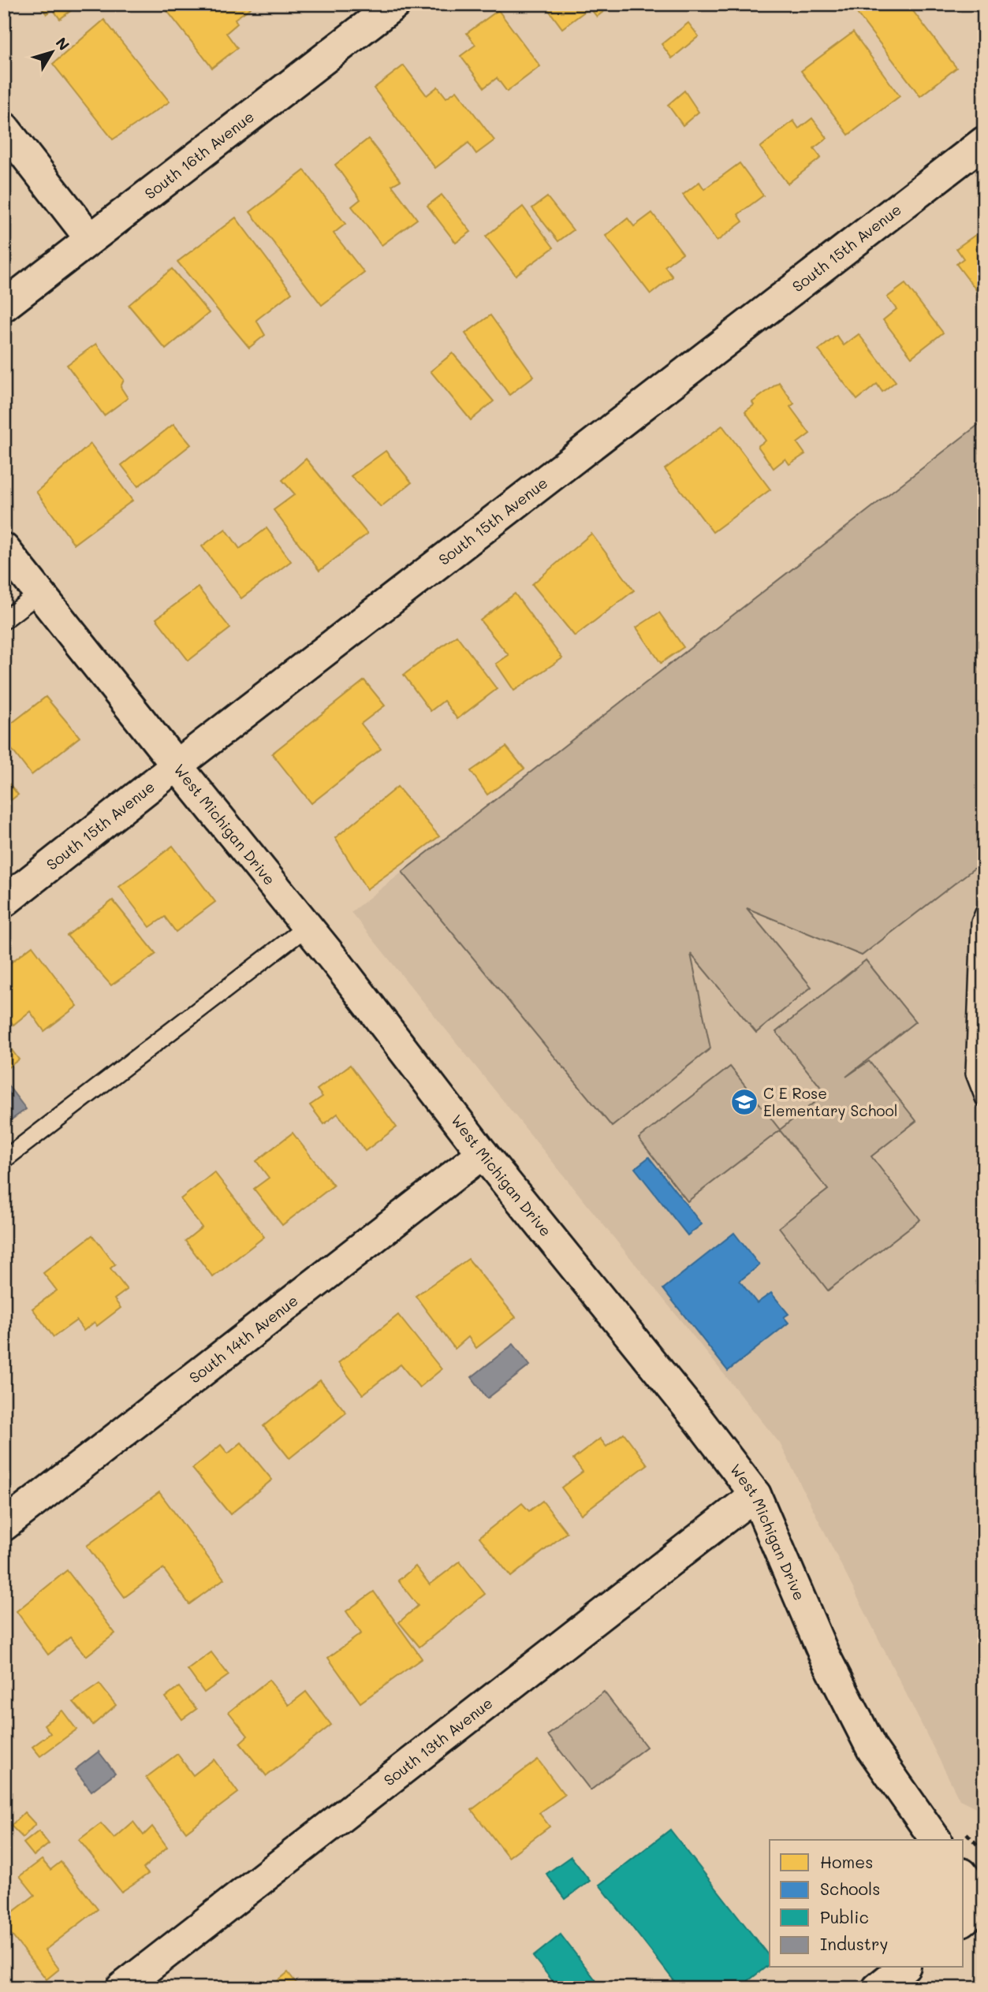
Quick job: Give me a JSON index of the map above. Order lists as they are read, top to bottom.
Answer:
{
  "streets": {
    "street": [
      "South 16th Avenue",
      "South 15th Avenue",
      "West Michigan Drive",
      "South 14th Avenue",
      "South 13th Avenue"
    ]
  },
  "crossings": [
    ["South 15th Avenue", "West Michigan Drive"],
    ["West Michigan Drive", "South 14th Avenue"],
    ["West Michigan Drive", "South 13th Avenue"]
  ],
  "places": {
    "school or university": ["C E Rose Elementary School"]
  },
  "legend": [
    "Homes",
    "Schools",
    "Public",
    "Industry"
  ],
  "north": "top right"
}
